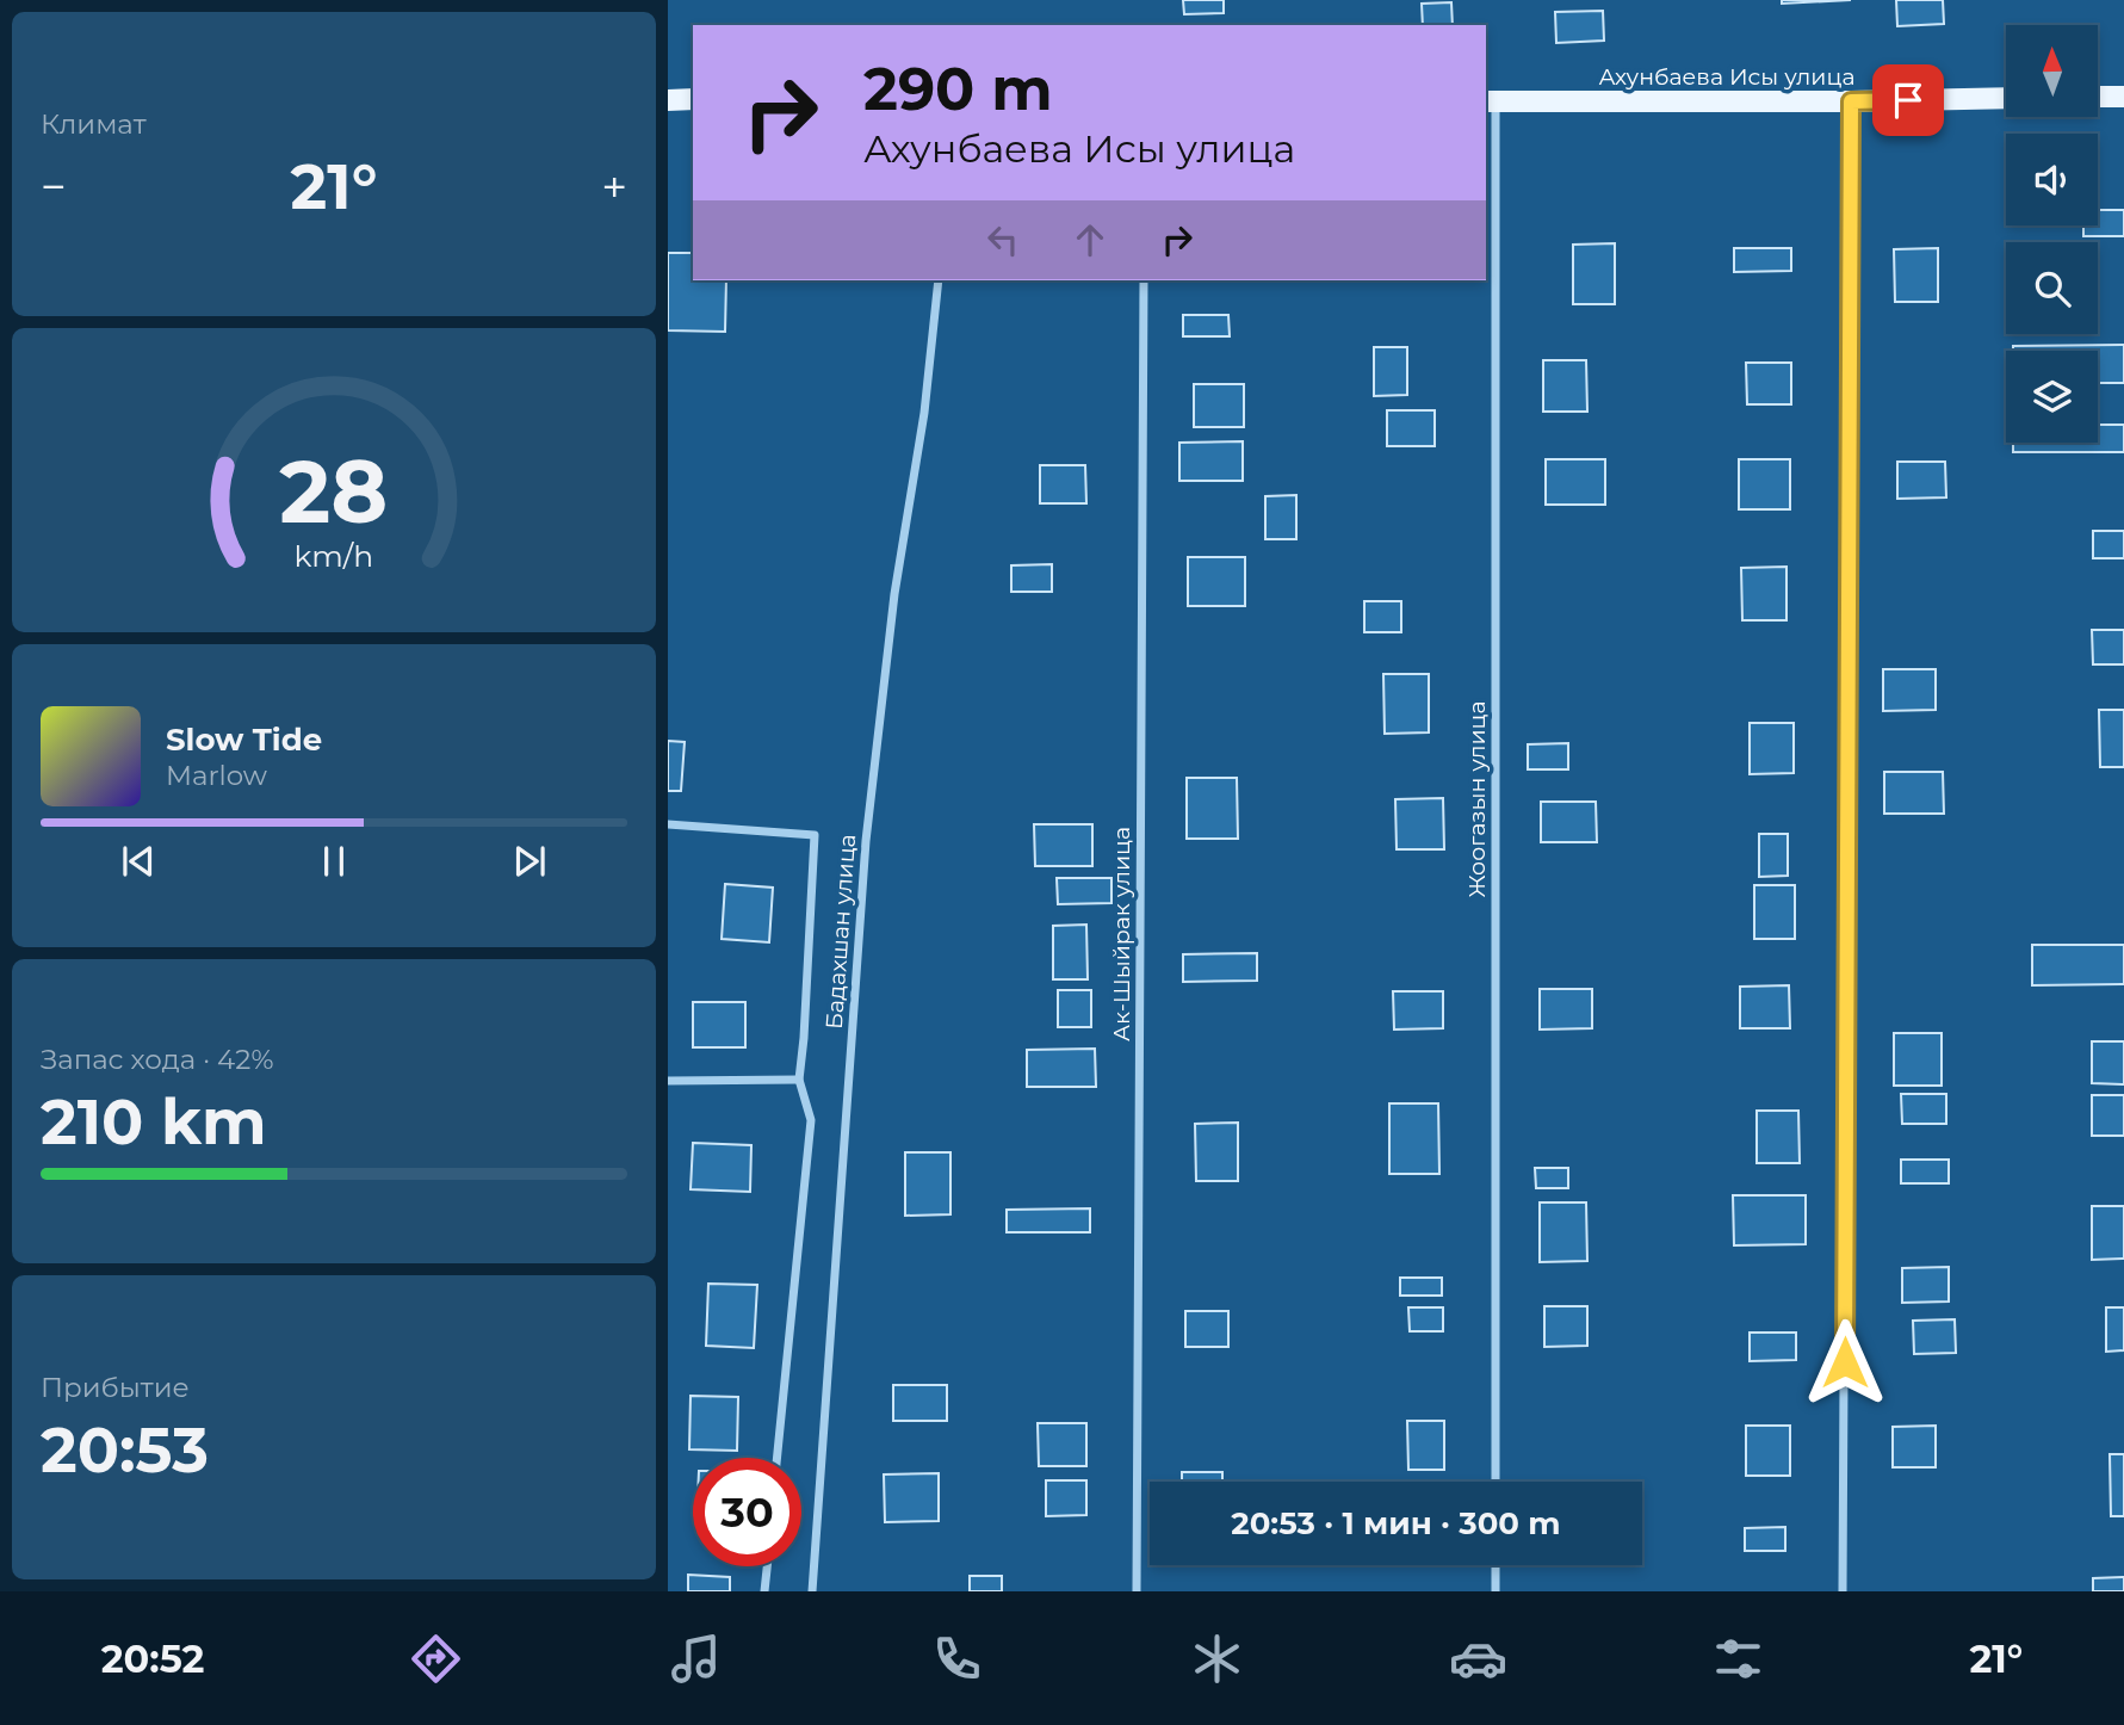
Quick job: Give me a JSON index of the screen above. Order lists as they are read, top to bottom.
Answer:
{
  "streets": {
    "main road": ["Ахунбаева Исы улица"],
    "street": ["Жоогазын улица", "Бадахшан улица", "Ак-Шыйрак улица"]
  },
  "crossings": [
    ["Ахунбаева Исы улица", "Жоогазын улица"]
  ],
  "north": "top",
  "page": {
    "tile": [
      "Климат",
      ["Запас хода · 42%", "210 km"],
      ["Прибытие", "20:53"]
    ],
    "turn": ["290 m", "Ахунбаева Исы улица"],
    "heat": ["−", "21°", "+"],
    "song": ["Slow Tide", "Marlow"],
    "limit": "30",
    "trip": "20:53 · 1 мин · 300 m",
    "tabs": ["20:52", "21°"],
    "gauge": ["28", "km/h"]
  }
}
